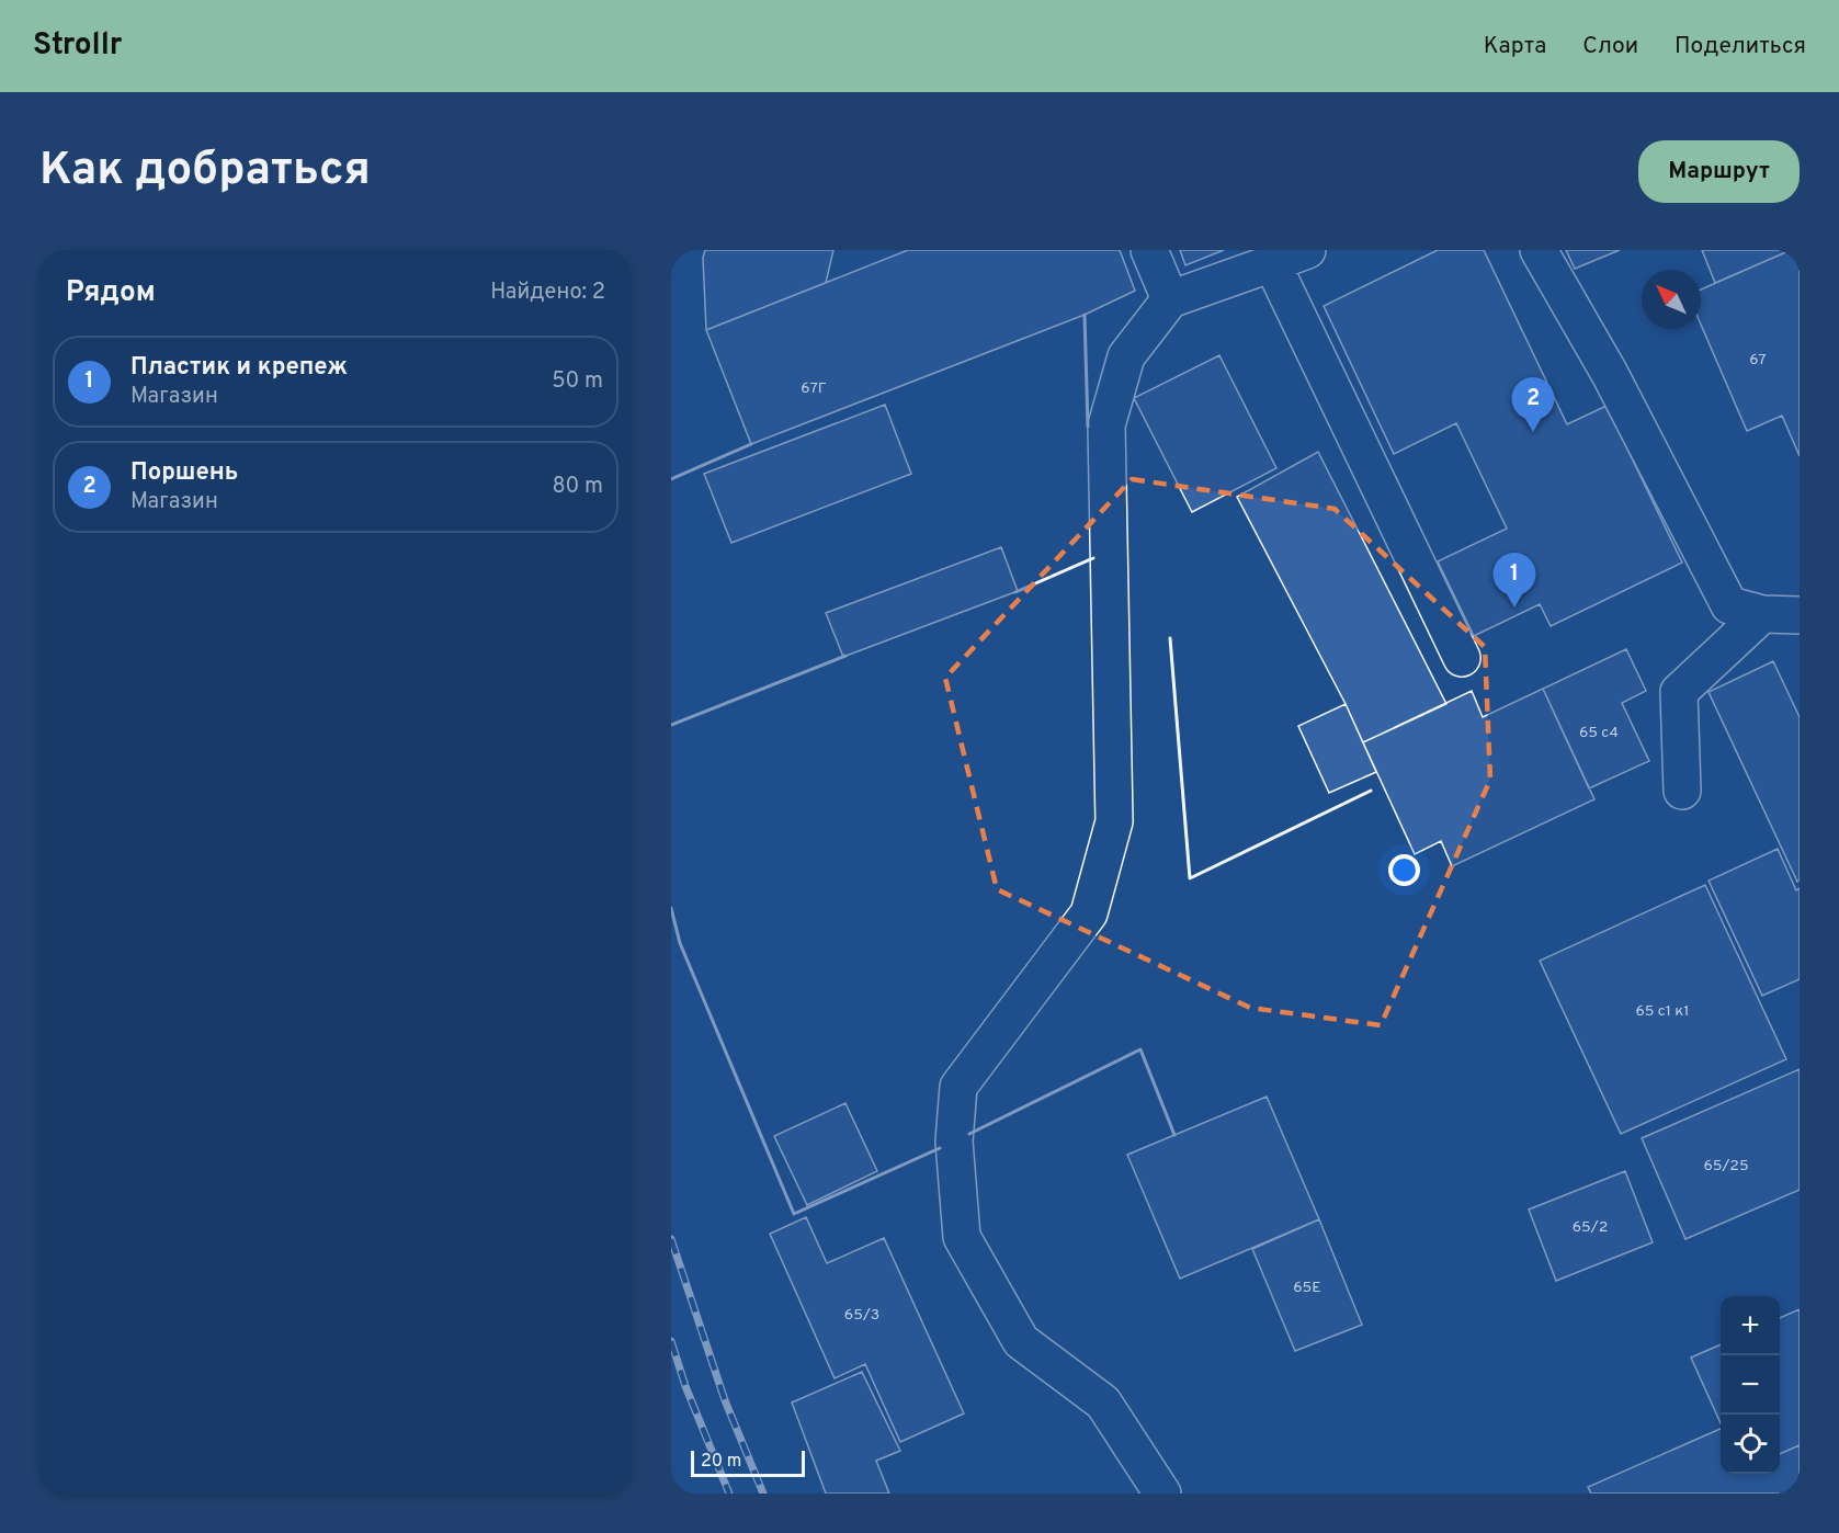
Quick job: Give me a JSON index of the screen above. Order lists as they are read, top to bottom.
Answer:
{
  "house_numbers": [
    "67",
    "67Г",
    "65 с4",
    "65 с1 к1",
    "65/25",
    "65/2",
    "65Е",
    "65/3"
  ],
  "scale_bar": "20 m",
  "north": "top left",
  "page": {
    "header": "Strollr",
    "nav": ["Карта", "Слои", "Поделиться"],
    "buttons": "Маршрут",
    "title": "Как добраться",
    "heading": ["Рядом", "Найдено: 2"],
    "list": [
      {
        "mark": "1",
        "name": "Пластик и крепеж",
        "note": "Магазин",
        "value": "50 m"
      },
      {
        "mark": "2",
        "name": "Поршень",
        "note": "Магазин",
        "value": "80 m"
      }
    ],
    "pins": ["2", "1"],
    "map_buttons": ["+", "−"],
    "scale": "20 m"
  }
}
